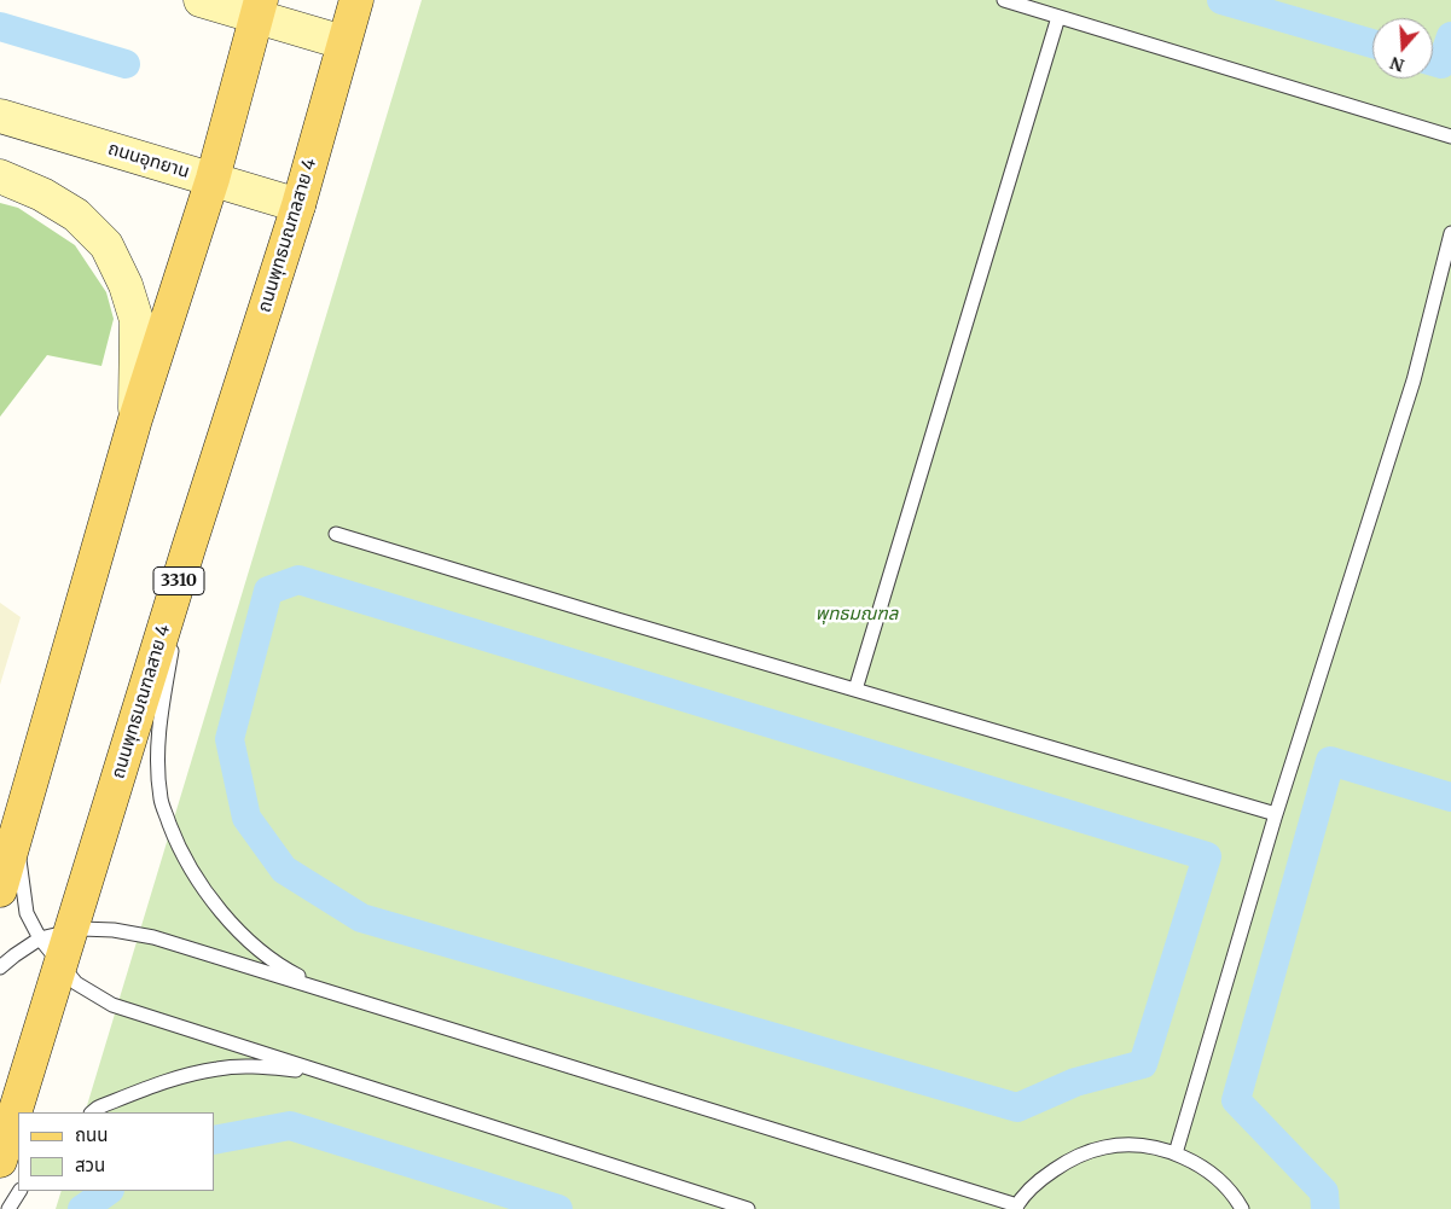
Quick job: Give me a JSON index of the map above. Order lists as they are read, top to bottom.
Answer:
{
  "streets": {
    "main road": ["ถนนอุทยาน", "ถนนพุทธมณฑลสาย 4", "3310"]
  },
  "crossings": [
    ["ถนนอุทยาน", "ถนนพุทธมณฑลสาย 4"]
  ],
  "parks": ["พุทธมณฑล"],
  "legend": ["ถนน", "สวน"],
  "north": "bottom"
}
